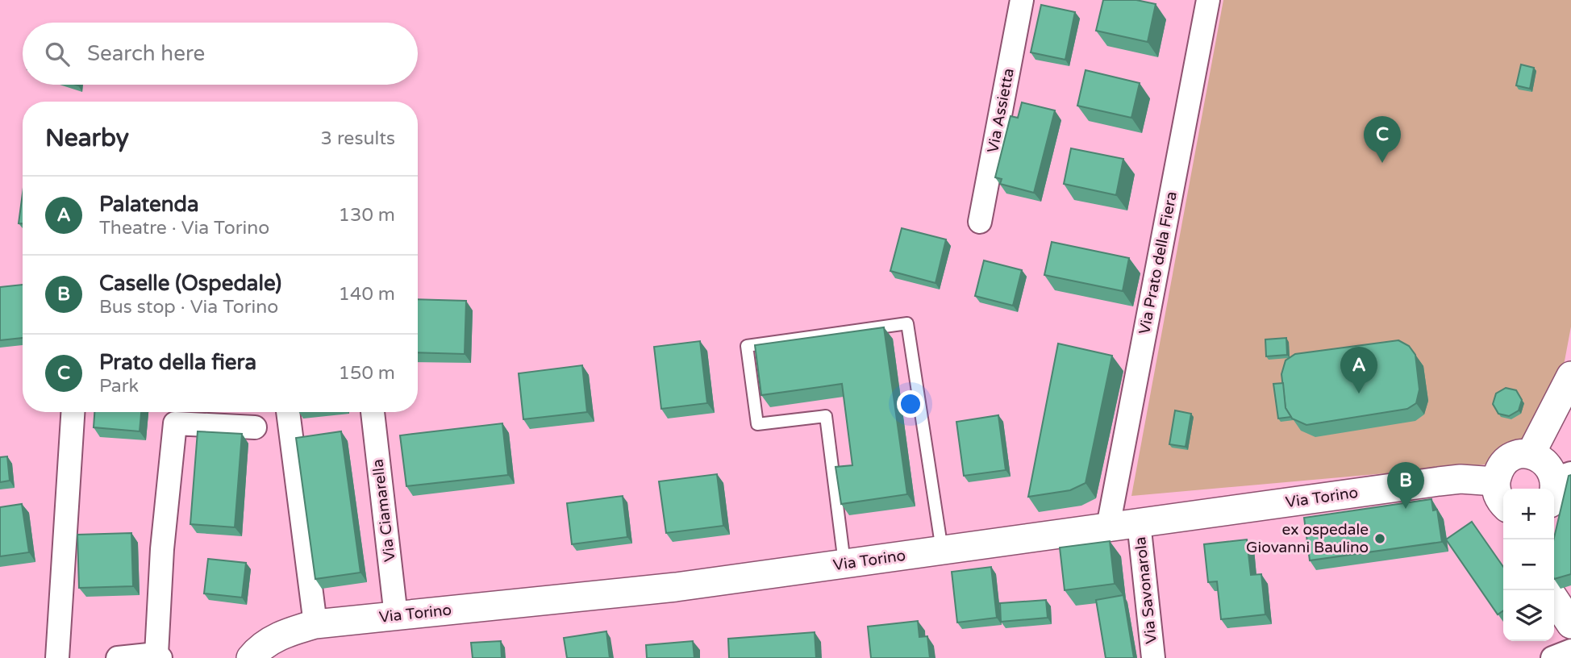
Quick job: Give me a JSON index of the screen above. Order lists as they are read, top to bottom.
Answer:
{
  "streets": {
    "street": [
      "Via Assietta",
      "Via Prato della Fiera",
      "Via Torino",
      "Via Ciamarella",
      "Via Savonarola"
    ]
  },
  "crossings": [
    ["Via Prato della Fiera", "Via Torino"],
    ["Via Torino", "Via Ciamarella"],
    ["Via Torino", "Via Savonarola"]
  ],
  "places": ["ex ospedale Giovanni Baulino"],
  "page": {
    "search": "Search here",
    "heading": ["Nearby", "3 results"],
    "pins": ["C", "A", "B"],
    "list": [
      {
        "mark": "A",
        "name": "Palatenda",
        "note": "Theatre · Via Torino",
        "value": "130 m"
      },
      {
        "mark": "B",
        "name": "Caselle (Ospedale)",
        "note": "Bus stop · Via Torino",
        "value": "140 m"
      },
      {
        "mark": "C",
        "name": "Prato della fiera",
        "note": "Park",
        "value": "150 m"
      }
    ],
    "map_buttons": ["+", "−"]
  }
}
